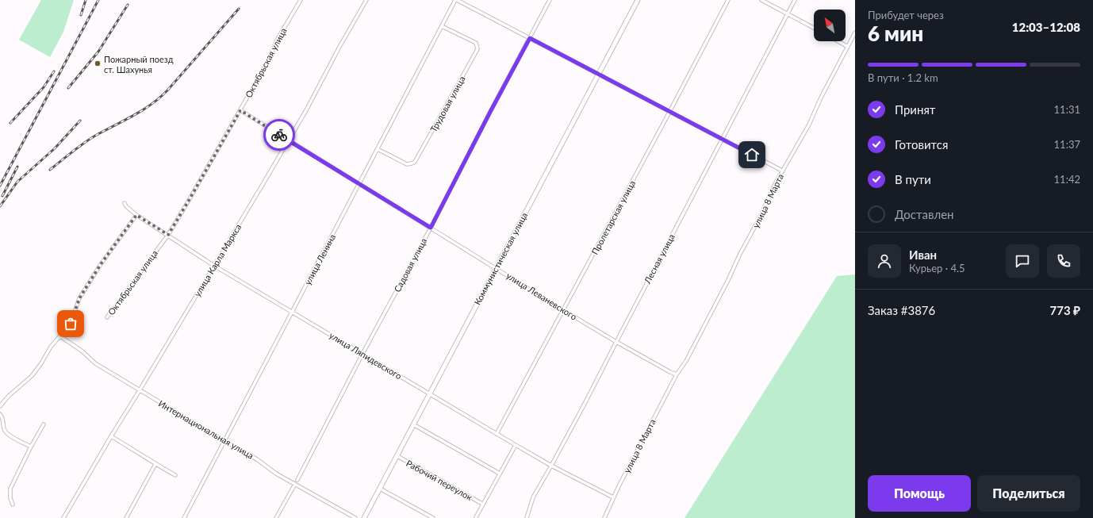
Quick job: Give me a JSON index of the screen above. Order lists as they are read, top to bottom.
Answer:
{
  "streets": {
    "street": [
      "Октябрьская улица",
      "Трудовая улица",
      "улица 8 Марта",
      "Пролетарская улица",
      "Коммунистическая улица",
      "Лесная улица",
      "улица Ленина",
      "улица Карла Маркса",
      "Садовая улица",
      "улица Леваневского",
      "улица Ляпидевского",
      "Интернациональная улица",
      "Рабочий переулок"
    ]
  },
  "crossings": [
    ["Октябрьская улица", "улица Леваневского"],
    ["Октябрьская улица", "улица Ляпидевского"],
    ["Трудовая улица", "улица Ленина"],
    ["улица 8 Марта", "улица Леваневского"],
    ["улица 8 Марта", "улица Ляпидевского"],
    ["Пролетарская улица", "улица Леваневского"],
    ["Пролетарская улица", "улица Ляпидевского"],
    ["Коммунистическая улица", "улица Леваневского"],
    ["Коммунистическая улица", "улица Ляпидевского"],
    ["Коммунистическая улица", "Рабочий переулок"],
    ["Лесная улица", "улица Леваневского"],
    ["Лесная улица", "улица Ляпидевского"],
    ["улица Ленина", "улица Леваневского"],
    ["улица Ленина", "улица Ляпидевского"],
    ["улица Ленина", "Интернациональная улица"],
    ["улица Карла Маркса", "улица Леваневского"],
    ["улица Карла Маркса", "улица Ляпидевского"],
    ["улица Карла Маркса", "Интернациональная улица"],
    ["Садовая улица", "улица Леваневского"],
    ["Садовая улица", "улица Ляпидевского"]
  ],
  "places": ["Пожарный поезд ст. Шахунья"],
  "north": "top left",
  "page": {
    "heading": ["6 мин", "Прибудет через", "12:03–12:08"],
    "panel": [
      "Иван",
      "Курьер · 4.5",
      "Заказ #3876",
      "773 ₽"
    ],
    "bar": "В пути · 1.2 km",
    "list": [
      ["Принят", "11:31"],
      ["Готовится", "11:37"],
      ["В пути", "11:42"],
      "Доставлен"
    ],
    "buttons": ["Помощь", "Поделиться"]
  }
}
